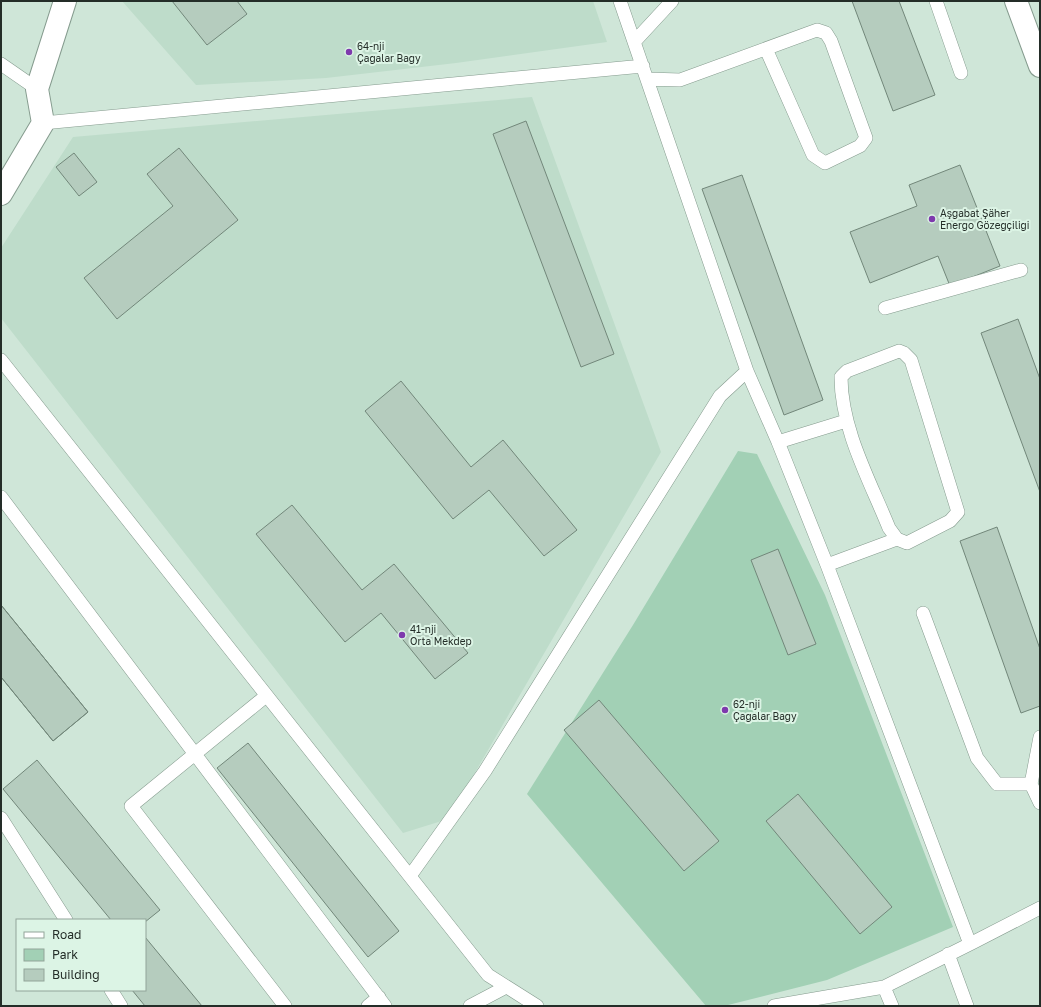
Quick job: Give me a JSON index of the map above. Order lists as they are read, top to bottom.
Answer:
{
  "places": [
    "64-nji Çagalar Bagy",
    "Aşgabat Şäher Energo Gözegçiligi",
    "41-nji Orta Mekdep",
    "62-nji Çagalar Bagy"
  ],
  "legend": ["Road", "Park", "Building"]
}
